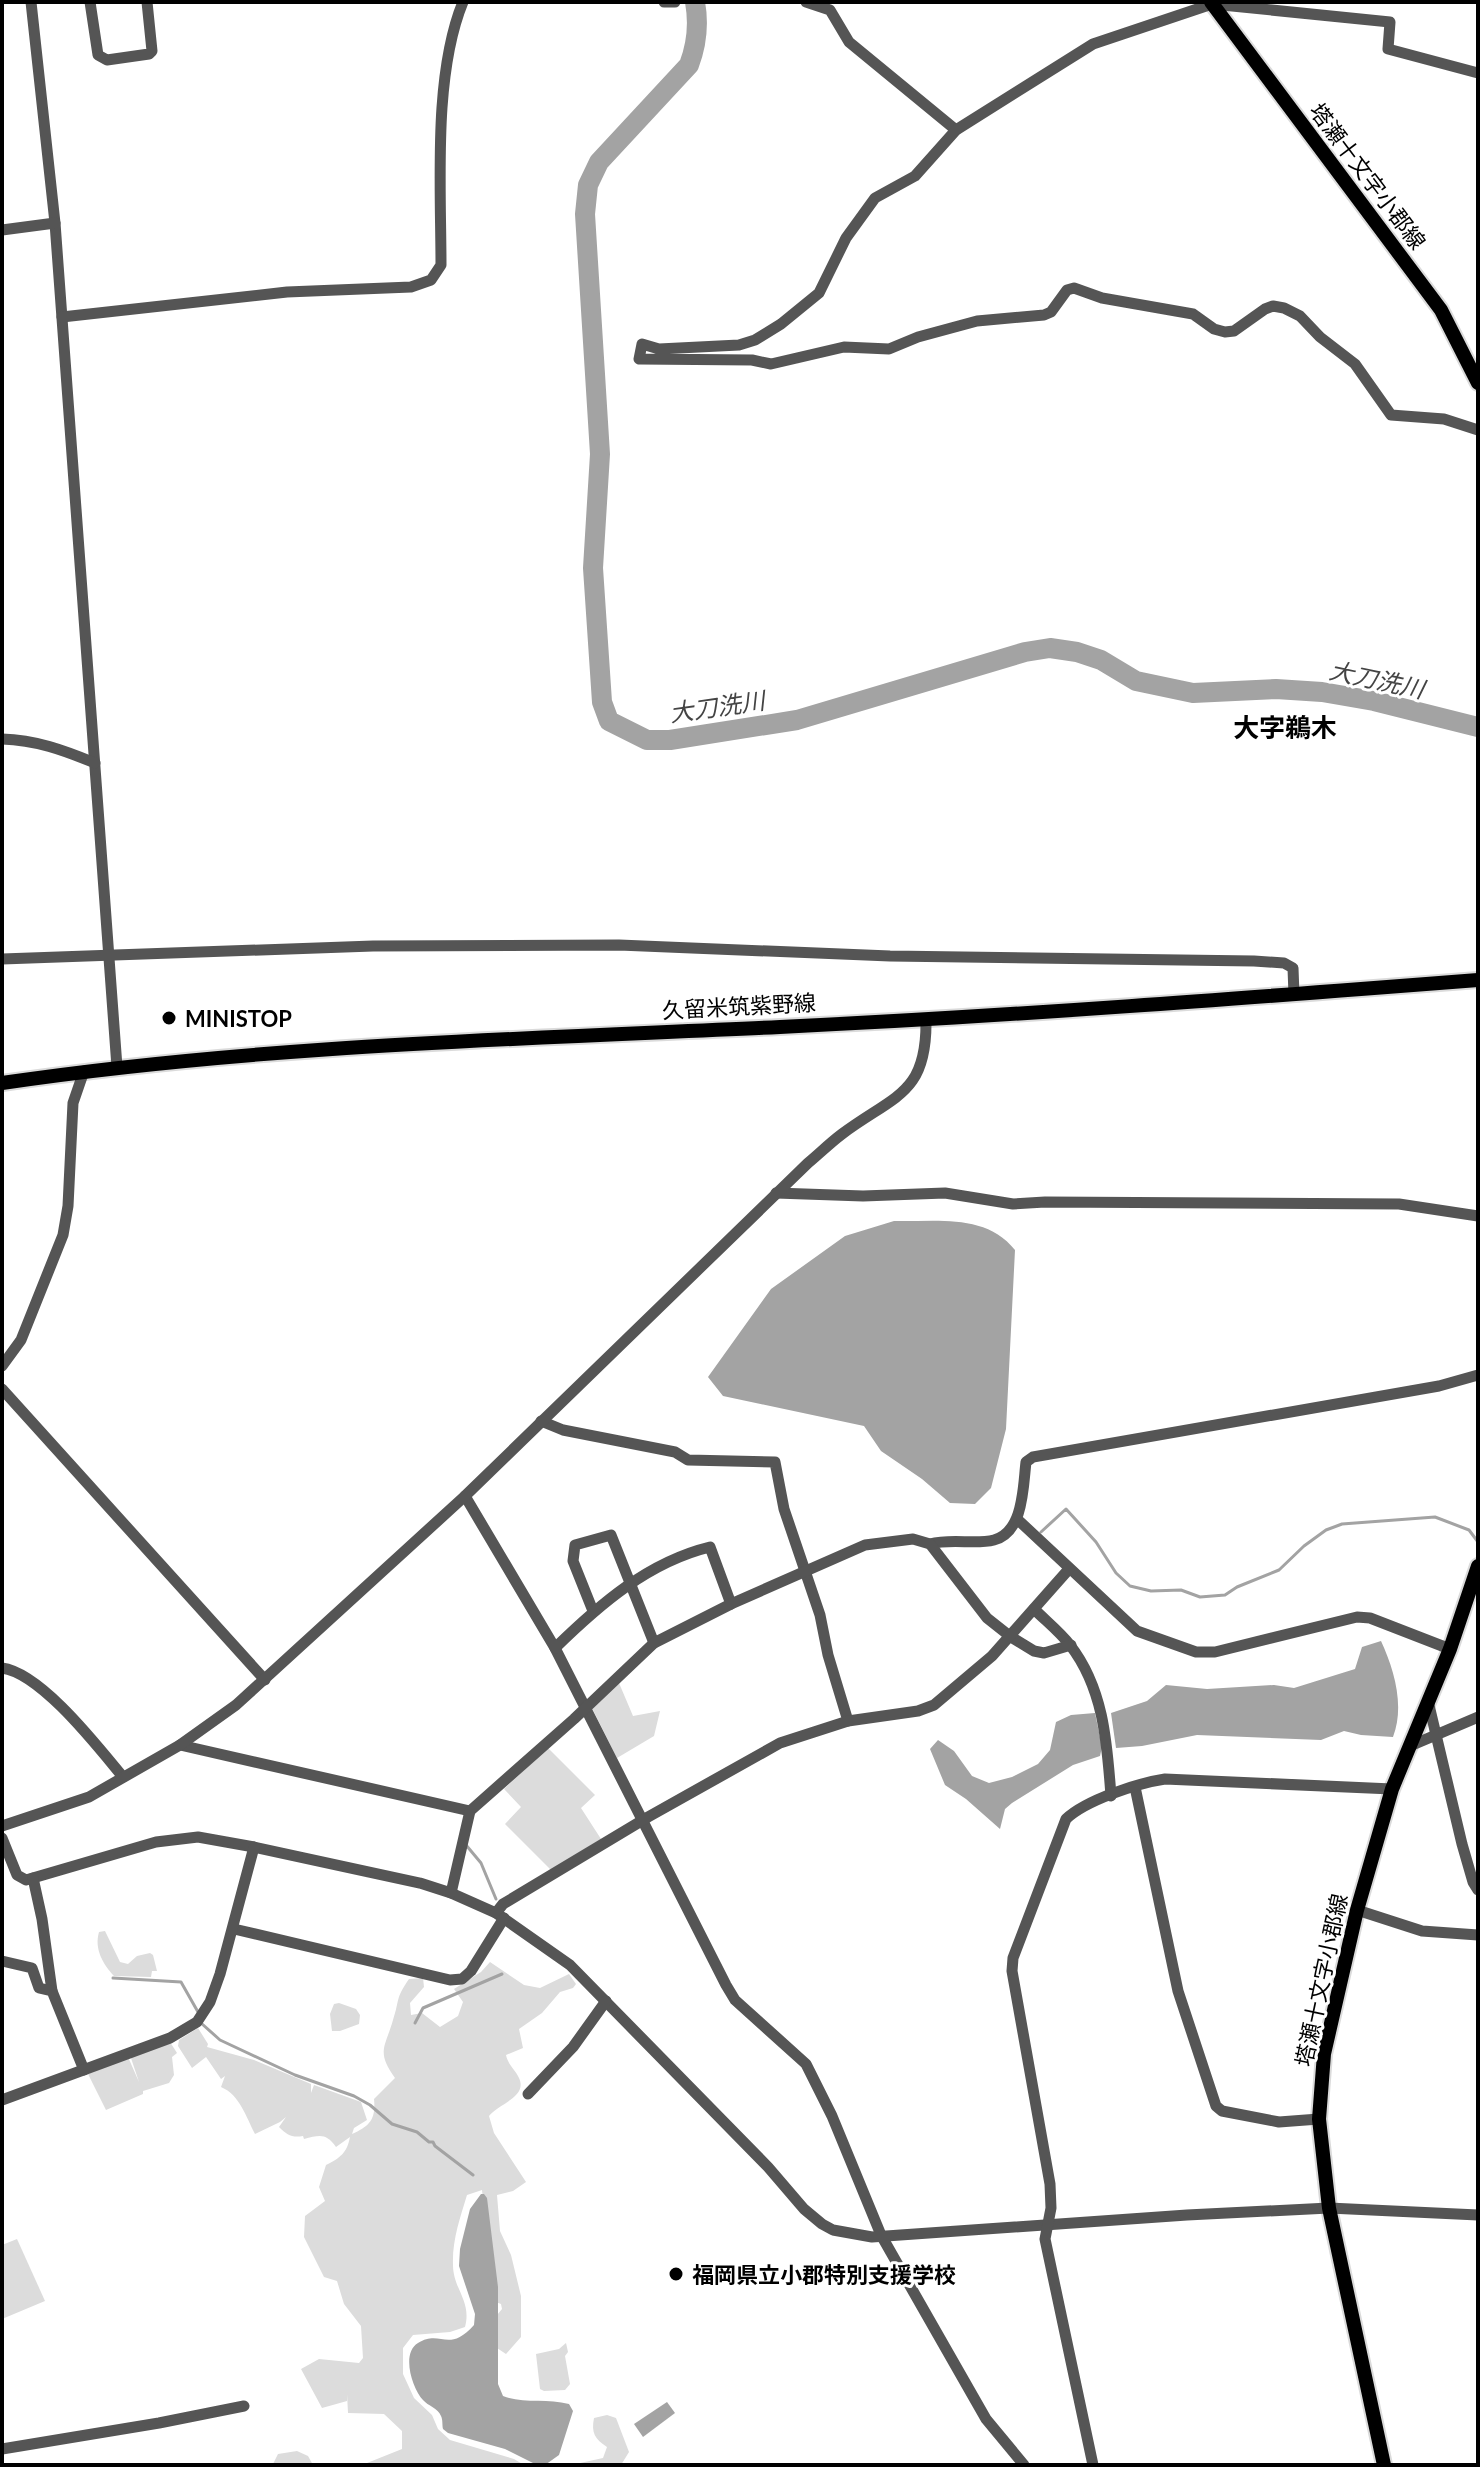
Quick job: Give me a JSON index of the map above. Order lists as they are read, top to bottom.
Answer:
{
  "streets": {
    "main road": ["塔瀬十文字小郡線", "久留米筑紫野線"]
  },
  "districts": ["大字鵜木"],
  "water": ["大刀洗川"],
  "places": ["MINISTOP", "福岡県立小郡特別支援学校"]
}
